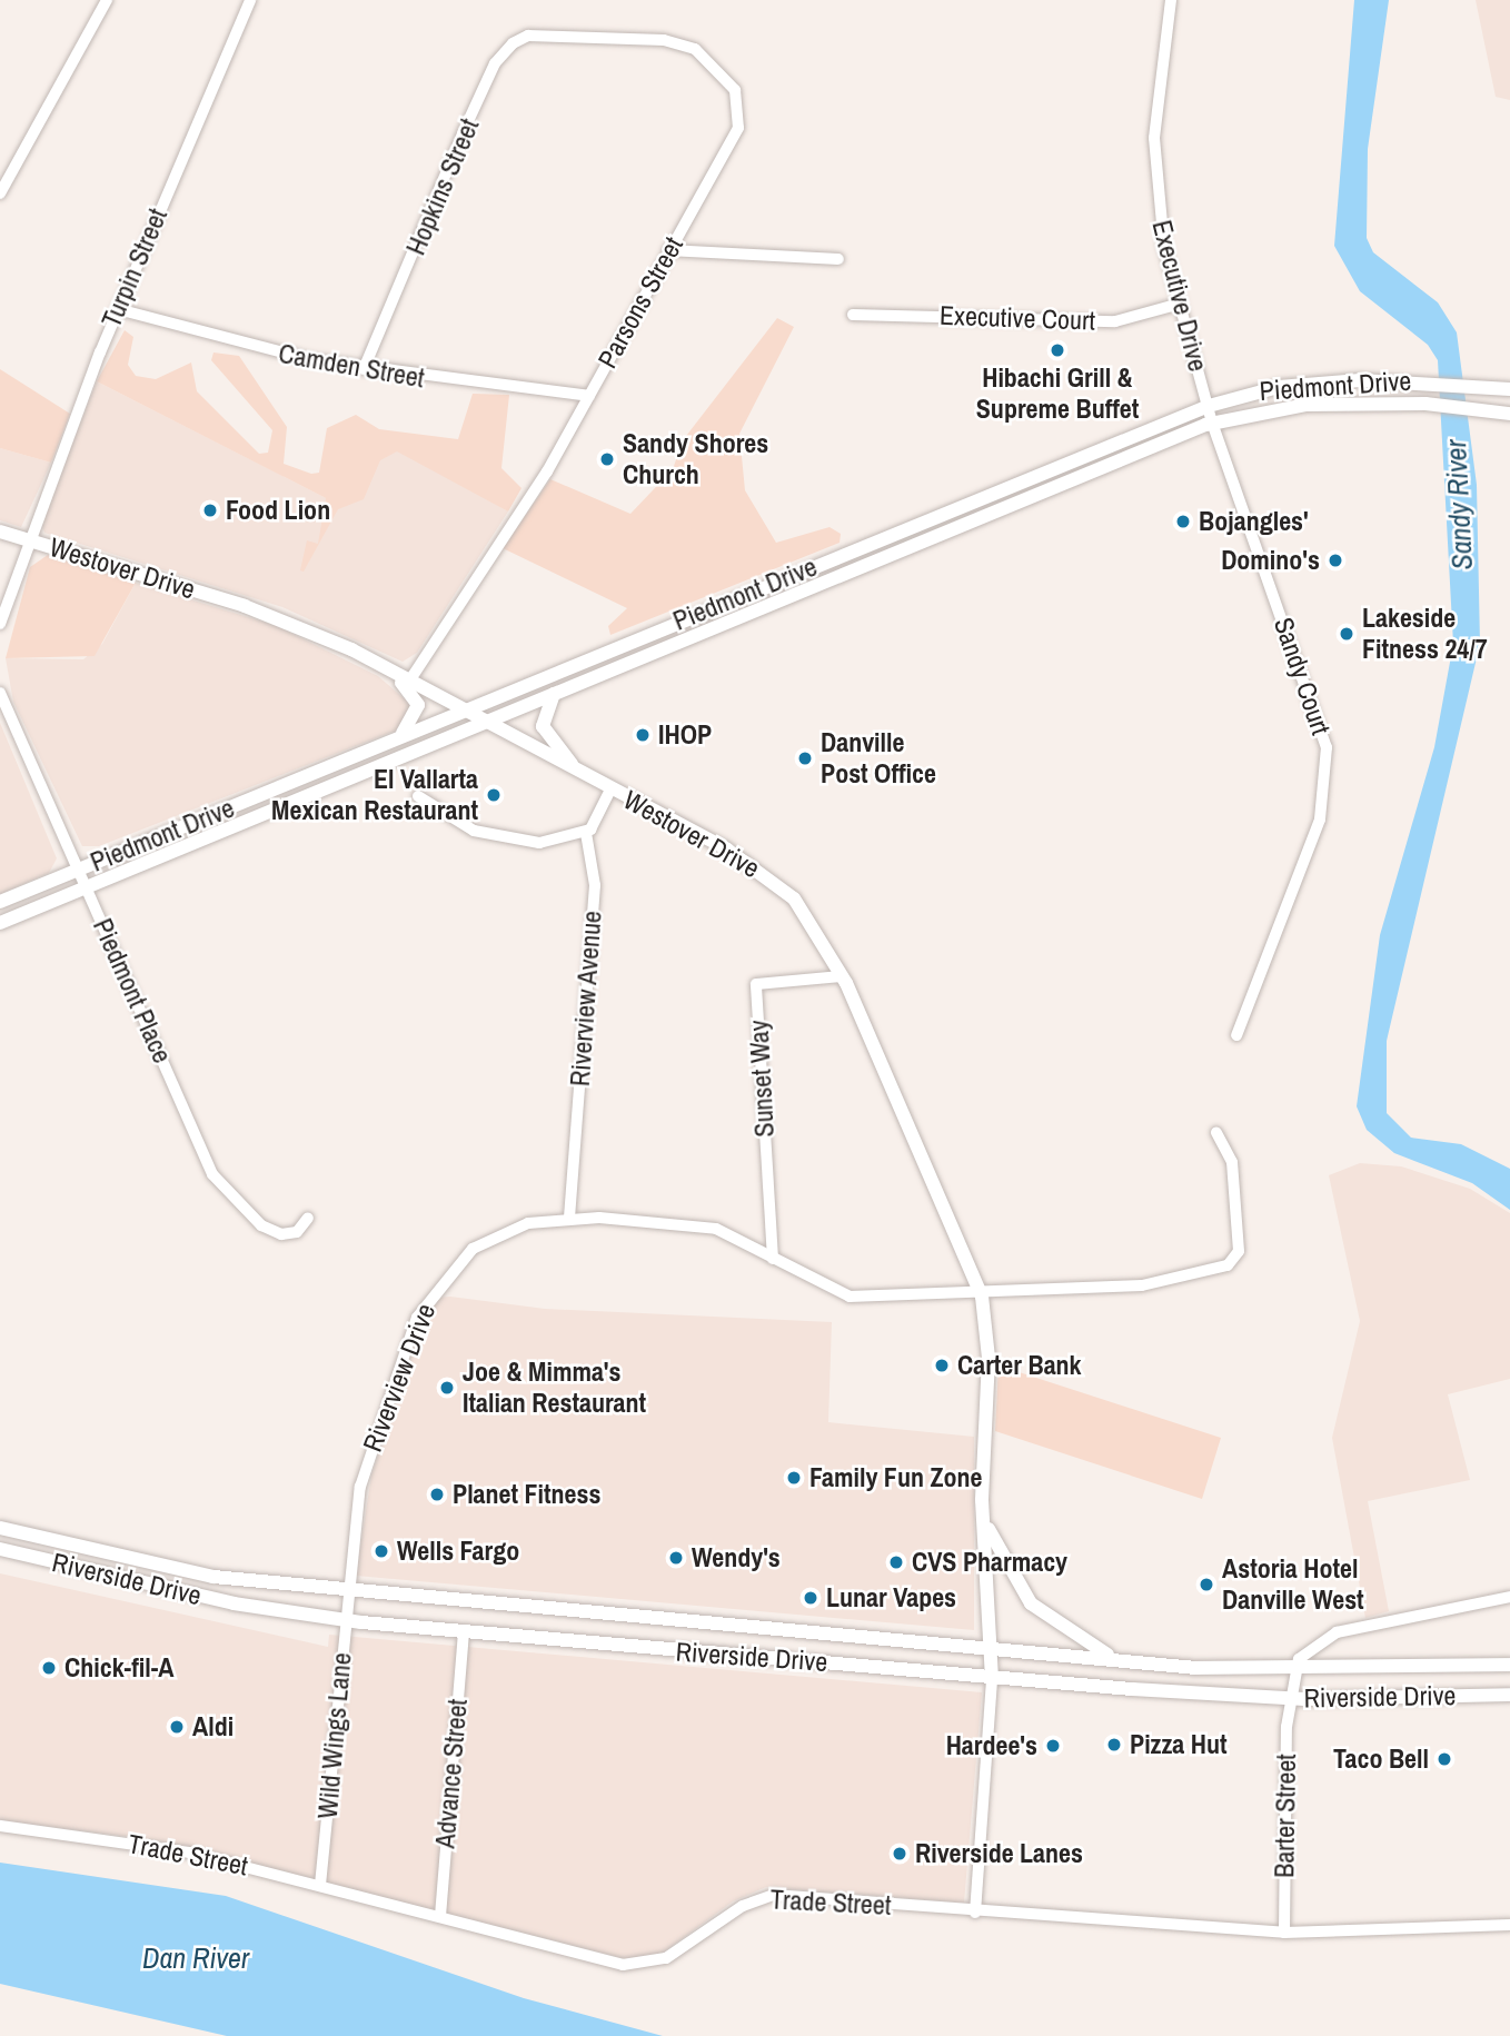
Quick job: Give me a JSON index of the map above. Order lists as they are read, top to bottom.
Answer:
{
  "streets": {
    "main road": ["Piedmont Drive", "Westover Drive", "Riverside Drive"],
    "street": [
      "Hopkins Street",
      "Turpin Street",
      "Executive Drive",
      "Parsons Street",
      "Executive Court",
      "Camden Street",
      "Sandy Court",
      "Piedmont Place",
      "Riverview Avenue",
      "Sunset Way",
      "Riverview Drive",
      "Wild Wings Lane",
      "Advance Street",
      "Barter Street",
      "Trade Street"
    ]
  },
  "crossings": [
    ["Hopkins Street", "Parsons Street"],
    ["Hopkins Street", "Camden Street"],
    ["Turpin Street", "Camden Street"],
    ["Turpin Street", "Westover Drive"],
    ["Executive Drive", "Executive Court"],
    ["Executive Drive", "Piedmont Drive"],
    ["Executive Drive", "Sandy Court"],
    ["Parsons Street", "Camden Street"],
    ["Parsons Street", "Westover Drive"],
    ["Piedmont Drive", "Westover Drive"],
    ["Piedmont Drive", "Sandy Court"],
    ["Piedmont Drive", "Piedmont Place"],
    ["Westover Drive", "Sunset Way"],
    ["Westover Drive", "Riverview Drive"],
    ["Westover Drive", "Riverside Drive"],
    ["Riverview Avenue", "Riverview Drive"],
    ["Sunset Way", "Riverview Drive"],
    ["Riverview Drive", "Riverside Drive"],
    ["Riverview Drive", "Wild Wings Lane"],
    ["Riverside Drive", "Wild Wings Lane"],
    ["Riverside Drive", "Advance Street"],
    ["Riverside Drive", "Barter Street"],
    ["Wild Wings Lane", "Trade Street"],
    ["Advance Street", "Trade Street"],
    ["Barter Street", "Trade Street"]
  ],
  "water": ["Sandy River", "Dan River"],
  "places": [
    "Hibachi Grill & Supreme Buffet",
    "Sandy Shores Church",
    "Food Lion",
    "Bojangles'",
    "Domino's",
    "Lakeside Fitness 24/7",
    "IHOP",
    "Danville Post Office",
    "El Vallarta Mexican Restaurant",
    "Carter Bank",
    "Joe & Mimma's Italian Restaurant",
    "Family Fun Zone",
    "Planet Fitness",
    "Wells Fargo",
    "Wendy's",
    "CVS Pharmacy",
    "Astoria Hotel Danville West",
    "Lunar Vapes",
    "Chick-fil-A",
    "Aldi",
    "Pizza Hut",
    "Hardee's",
    "Taco Bell",
    "Riverside Lanes"
  ]
}
